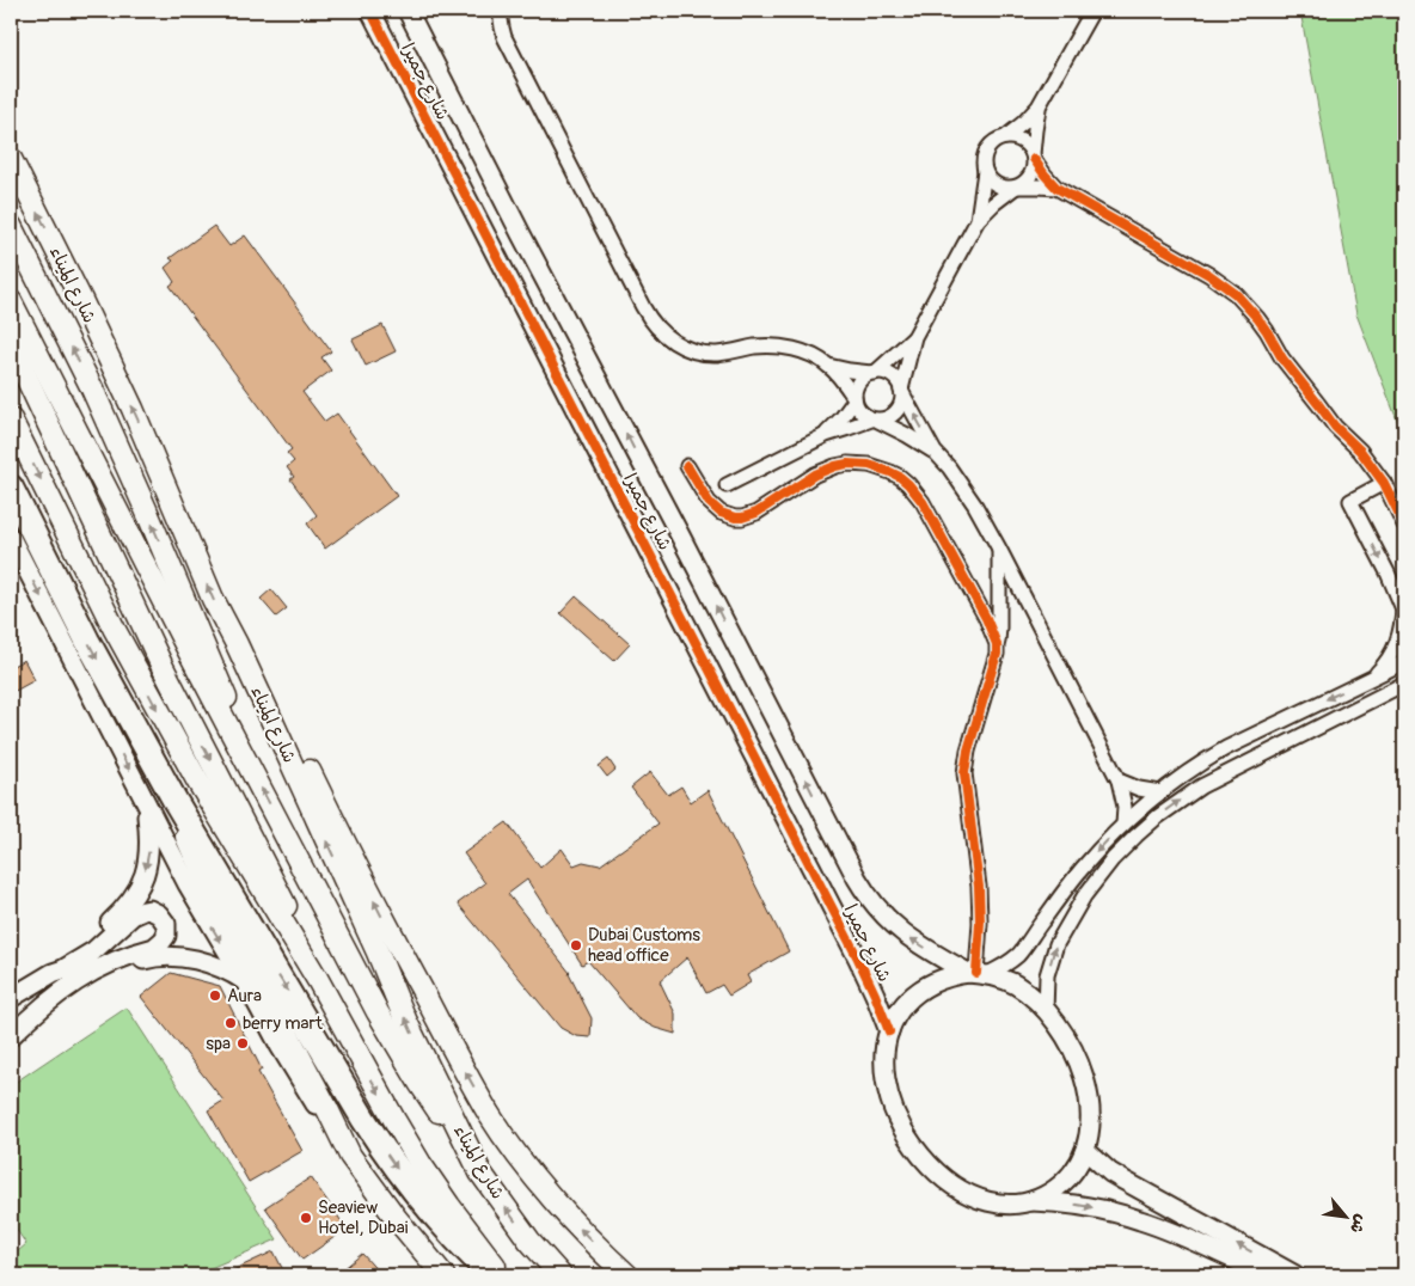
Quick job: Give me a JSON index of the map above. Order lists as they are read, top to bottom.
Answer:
{
  "streets": {
    "main road": ["شارع الميناء"],
    "street": ["شارع جميرا"]
  },
  "places": [
    "Dubai Customs head office",
    "Aura",
    "berry mart",
    "spa",
    "Seaview Hotel, Dubai"
  ],
  "north": "bottom right"
}
